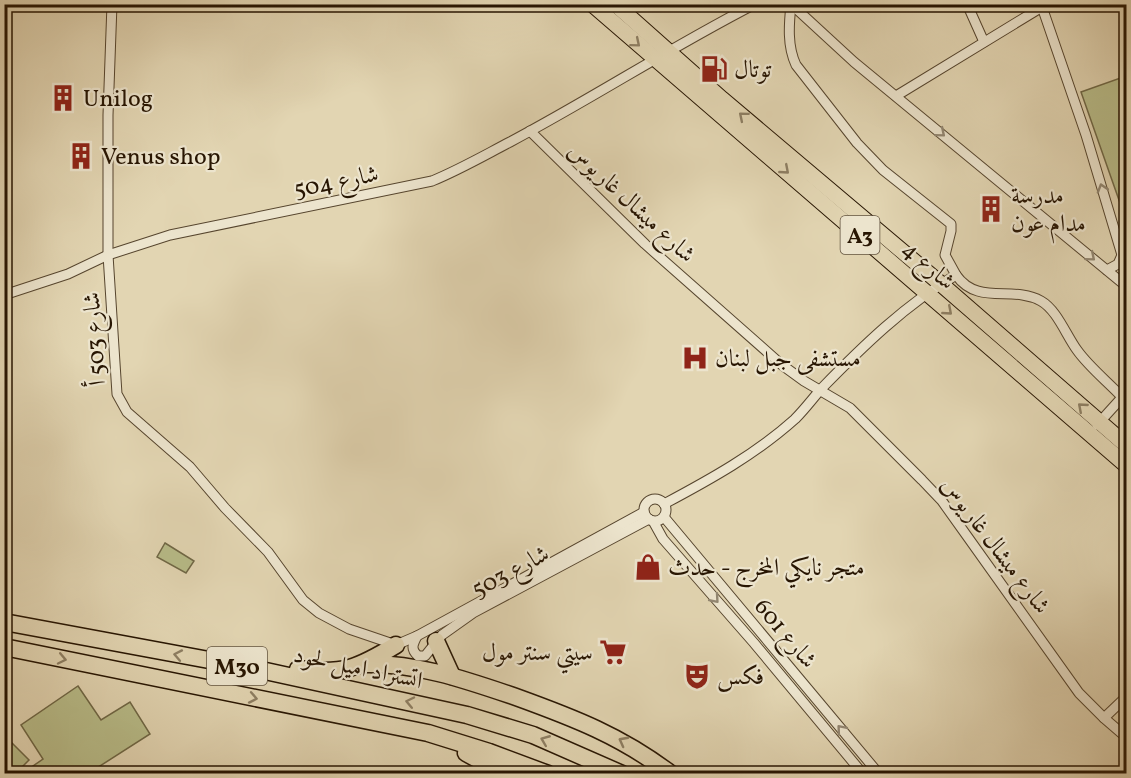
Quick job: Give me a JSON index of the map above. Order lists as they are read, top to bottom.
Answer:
{
  "streets": {
    "highway": [
      "A3",
      "شارع 4",
      "M30",
      "اتستراد اميل لحود"
    ],
    "street": [
      "شارع 504",
      "شارع ميشال غاريوس",
      "شارع 503 أ",
      "شارع 503",
      "شارع 601"
    ]
  },
  "crossings": [
    ["شارع 504", "شارع ميشال غاريوس"],
    ["شارع 504", "شارع 4"],
    ["شارع 504", "شارع 503 أ"],
    ["شارع 503 أ", "شارع 503"],
    ["شارع 503", "شارع 601"]
  ],
  "places": {
    "fuel station": ["توتال"],
    "building": ["Unilog", "Venus shop", "مدرسة مدام عون"],
    "hospital": ["مستشفى جبل لبنان"],
    "shop": ["متجر نايكي المخرج - حدث"],
    "supermarket": ["سيتي سنتر مول"],
    "theatre": ["فكس"]
  }
}
